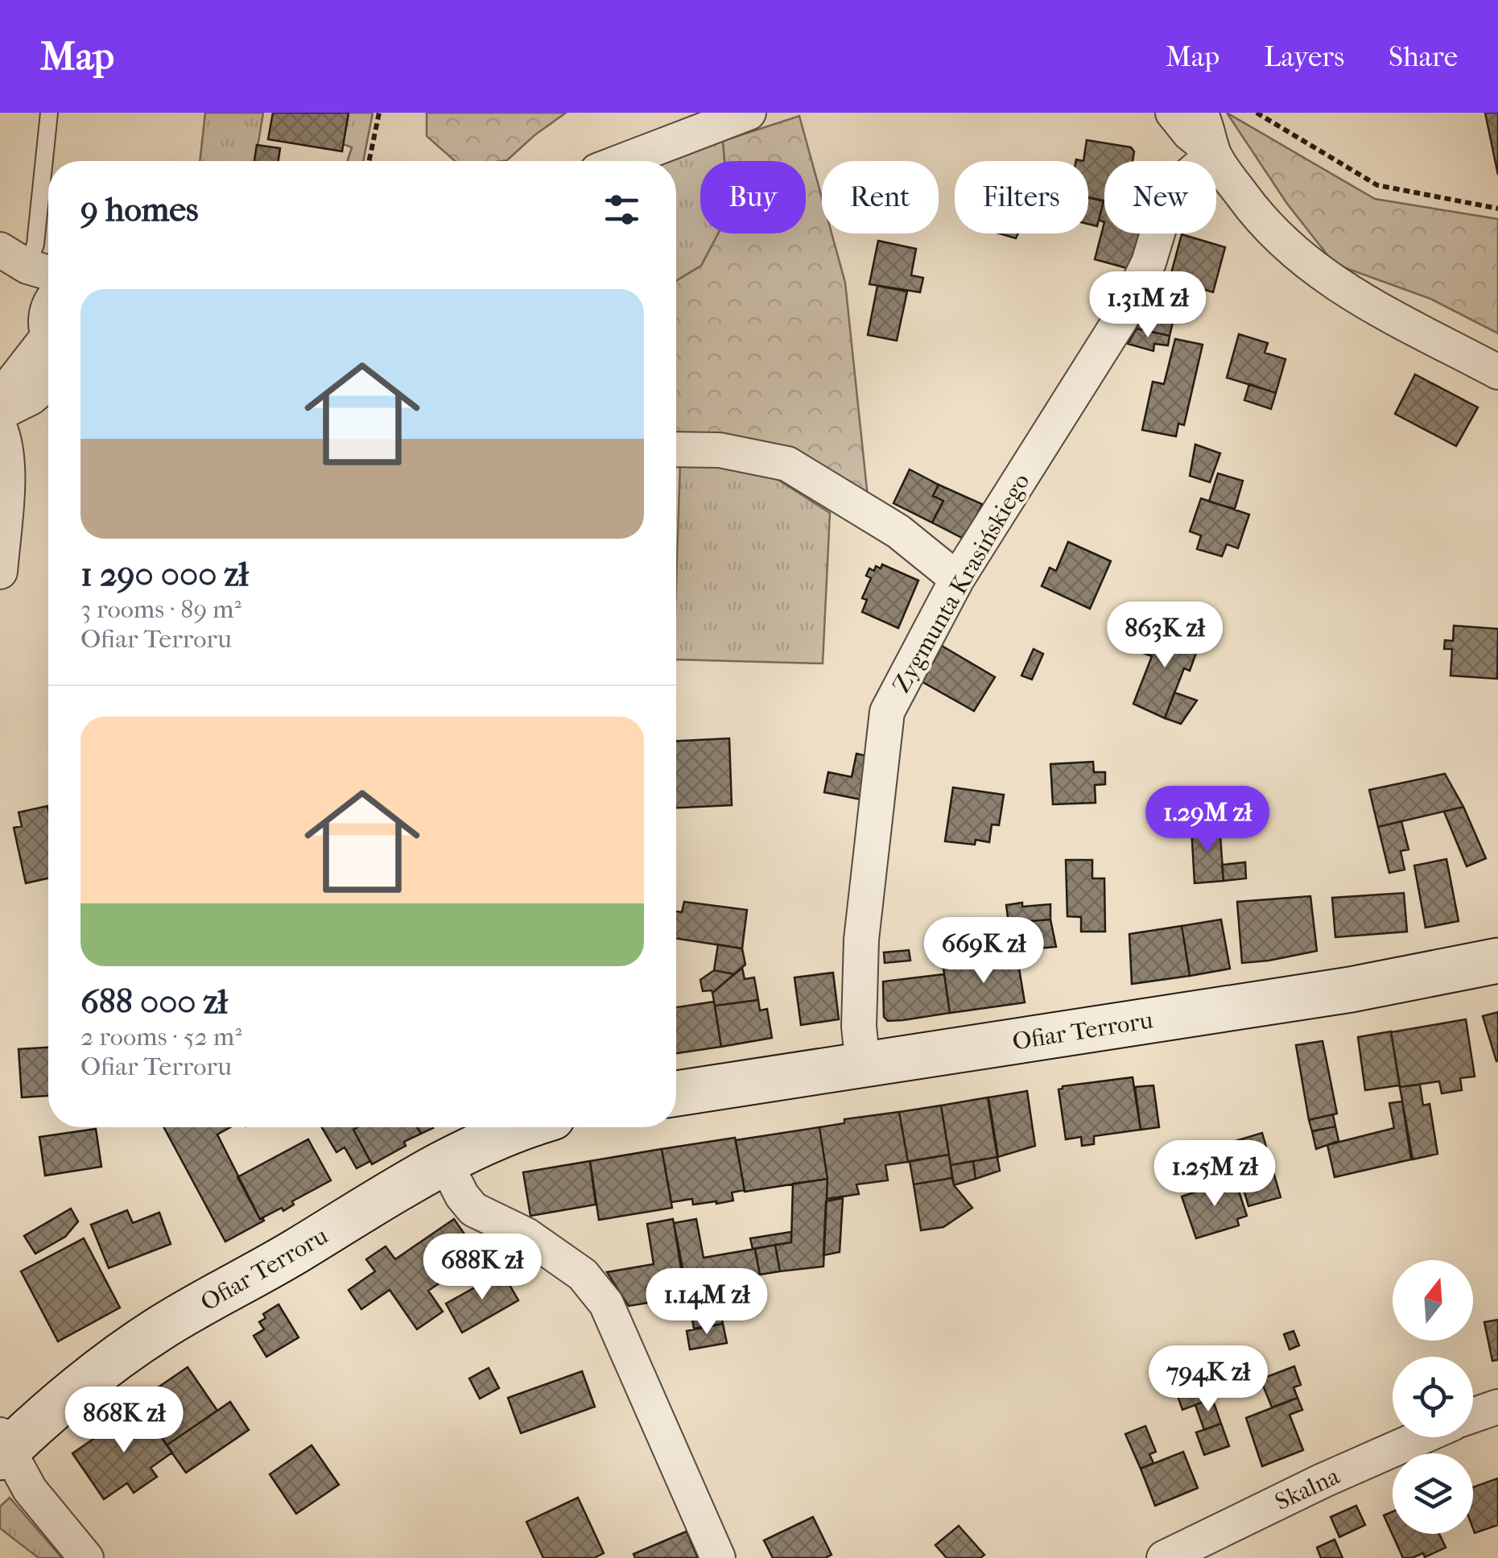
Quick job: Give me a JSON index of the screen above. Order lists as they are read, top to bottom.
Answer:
{
  "streets": {
    "street": ["Zygmunta Krasińskiego", "Ofiar Terroru", "Skalna"]
  },
  "crossings": [
    ["Zygmunta Krasińskiego", "Ofiar Terroru"]
  ],
  "north": "top",
  "page": {
    "header": "Map",
    "nav": ["Map", "Layers", "Share"],
    "chip": [
      "Buy",
      "Rent",
      "Filters",
      "New"
    ],
    "heading": "9 homes",
    "list": [
      {
        "name": "1 290 000 zł",
        "note": "3 rooms · 89 m² · Ofiar Terroru"
      },
      {
        "name": "688 000 zł",
        "note": "2 rooms · 52 m² · Ofiar Terroru"
      }
    ],
    "price": [
      "1.31M zł",
      "863K zł",
      "1.29M zł",
      "669K zł",
      "1.25M zł",
      "688K zł",
      "1.14M zł",
      "794K zł",
      "868K zł"
    ]
  }
}
